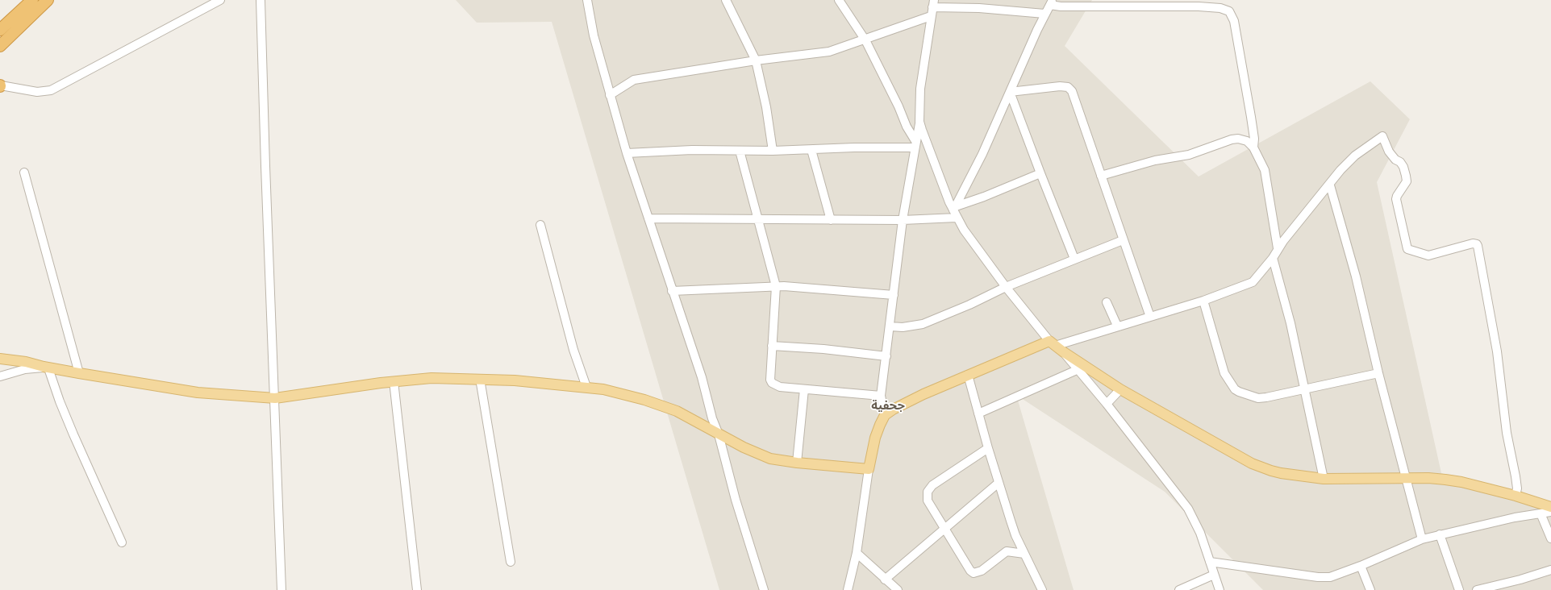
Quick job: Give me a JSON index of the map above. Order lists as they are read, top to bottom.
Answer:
{
  "districts": ["جحفية"]
}
